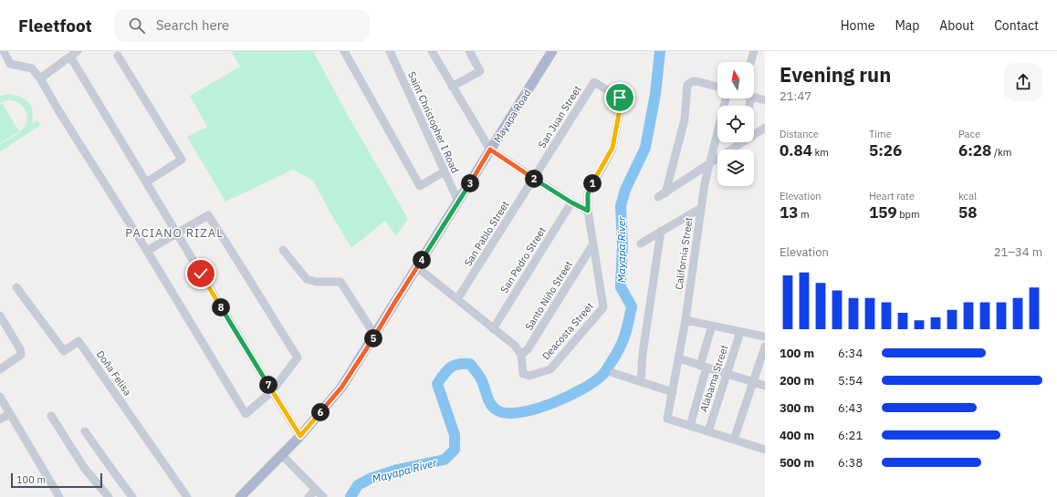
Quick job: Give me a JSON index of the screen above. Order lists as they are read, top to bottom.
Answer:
{
  "streets": {
    "main road": ["Mayapa Road"],
    "street": [
      "San Juan Street",
      "Saint Christopher I Road",
      "San Pablo Street",
      "California Street",
      "San Pedro Street",
      "Santo Niño Street",
      "Deacosta Street",
      "Doña Felisa",
      "Alabama Street"
    ]
  },
  "crossings": [
    ["Mayapa Road", "Saint Christopher I Road"],
    ["San Juan Street", "San Pablo Street"],
    ["San Juan Street", "Deacosta Street"],
    ["Santo Niño Street", "Deacosta Street"]
  ],
  "districts": ["PACIANO RIZAL"],
  "water": ["Mayapa River"],
  "scale_bar": "100 m",
  "north": "top",
  "page": {
    "header": "Fleetfoot",
    "search": "Search here",
    "nav": [
      "Home",
      "Map",
      "About",
      "Contact"
    ],
    "heading": ["Evening run", "21:47"],
    "stats": [
      ["Distance", "0.84 km"],
      ["Time", "5:26"],
      ["Pace", "6:28 /km"],
      ["Elevation", "13 m"],
      ["Heart rate", "159 bpm"],
      ["kcal", "58"]
    ],
    "pins": [
      "2",
      "1",
      "3",
      "4",
      "8",
      "5",
      "7",
      "6"
    ],
    "chart": ["Elevation", "21–34 m"],
    "list": [
      {
        "name": "100 m",
        "note": "6:34"
      },
      {
        "name": "200 m",
        "note": "5:54"
      },
      {
        "name": "300 m",
        "note": "6:43"
      },
      {
        "name": "400 m",
        "note": "6:21"
      },
      {
        "name": "500 m",
        "note": "6:38"
      }
    ],
    "scale": "100 m"
  }
}
